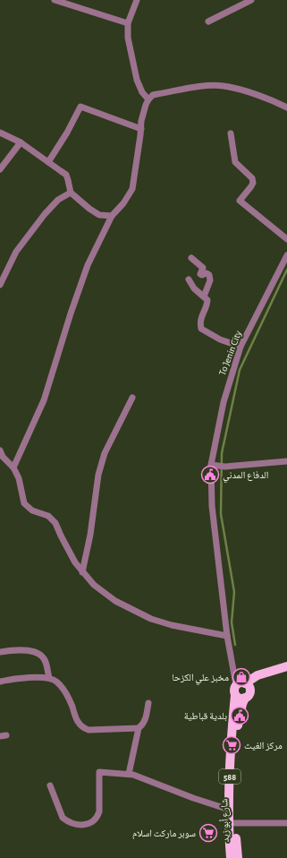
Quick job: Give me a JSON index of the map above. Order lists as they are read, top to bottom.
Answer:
{
  "streets": {
    "main road": ["588", "شارع أبو زيد"],
    "street": ["To Jenin City"]
  },
  "crossings": [
    ["To Jenin City", "شارع أبو زيد"]
  ],
  "places": {
    "public building": ["الدفاع المدني", "بلدية قباطية"],
    "shop": ["مخبز علي الكزحا"],
    "supermarket": ["مركز الغيث", "سوبر ماركت اسلام"]
  }
}
